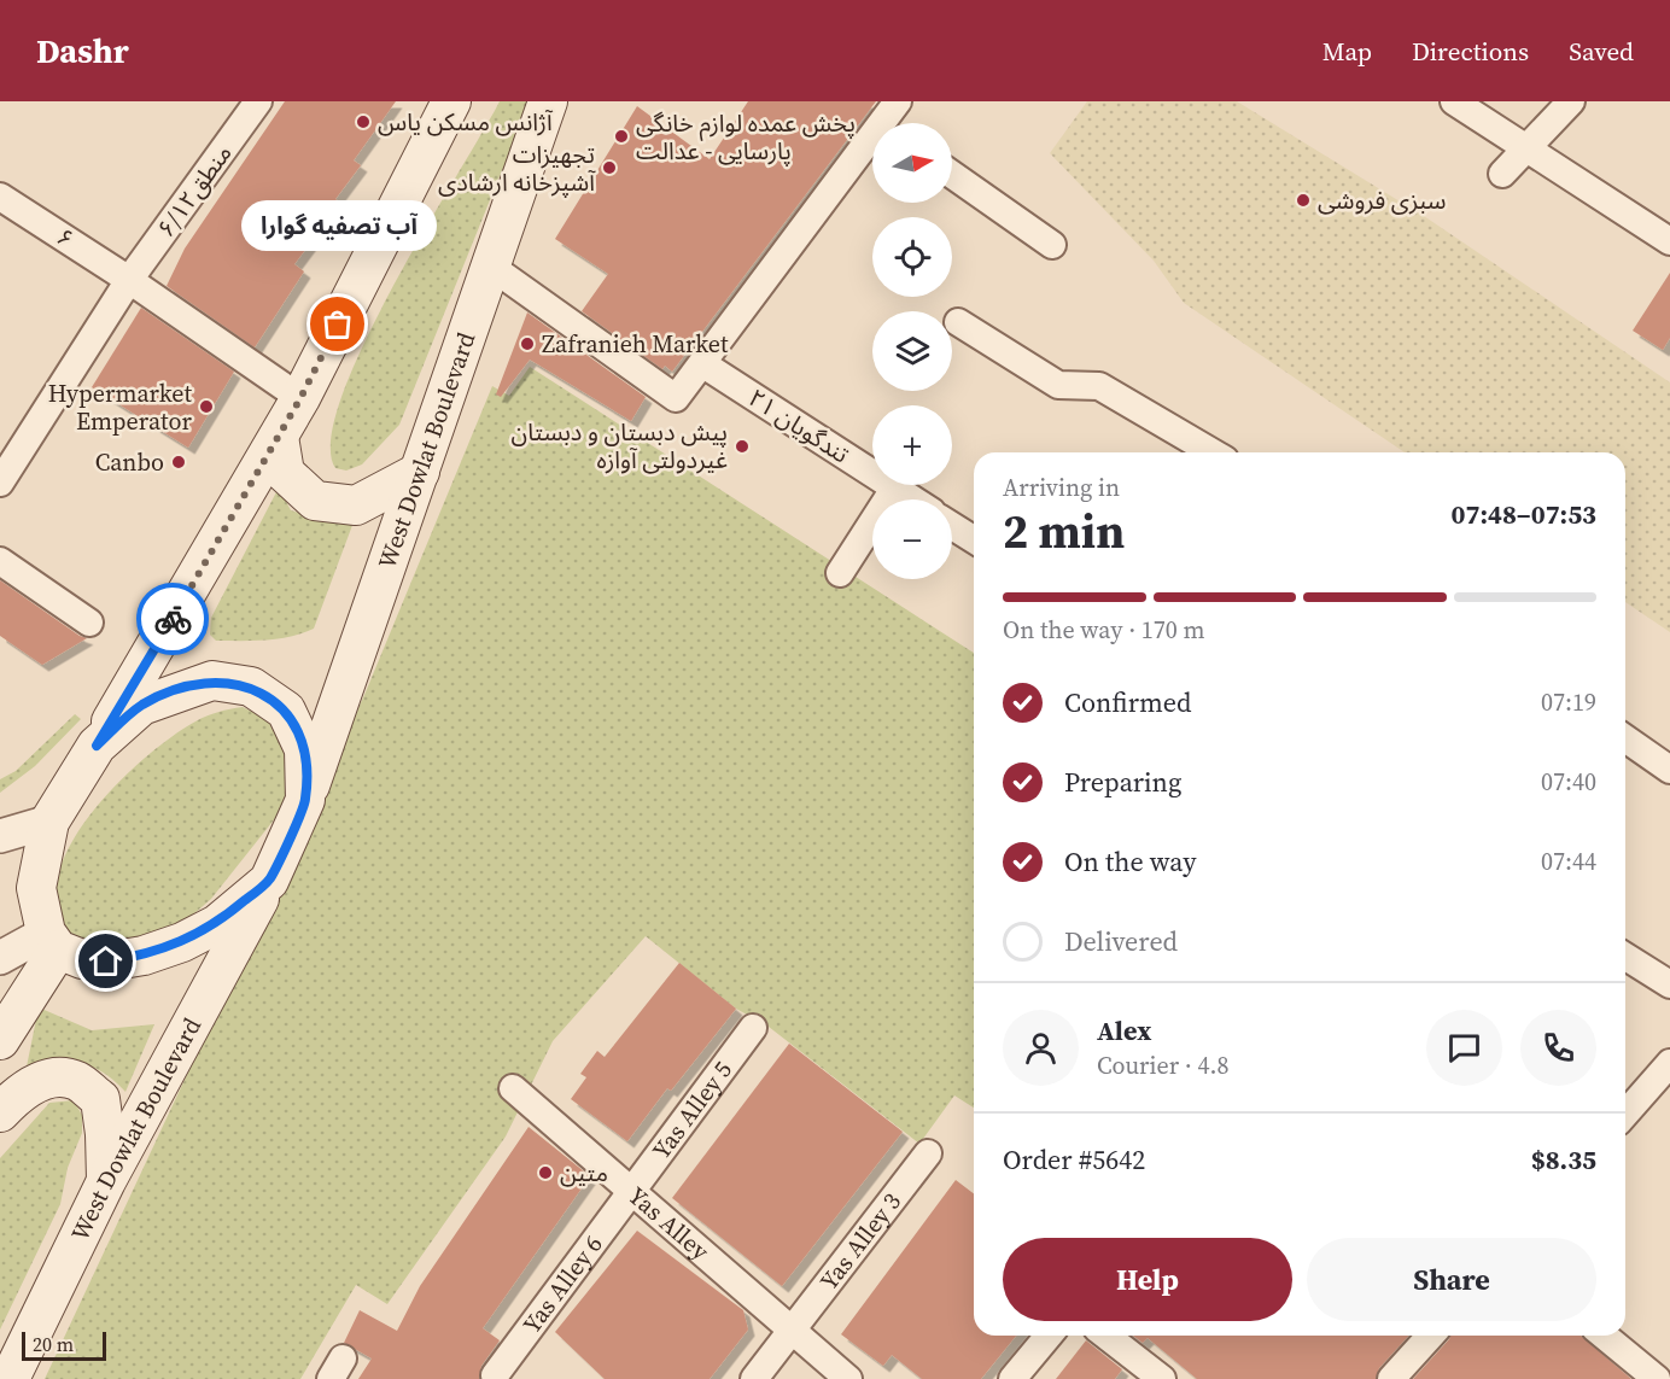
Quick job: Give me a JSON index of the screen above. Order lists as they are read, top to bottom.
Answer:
{
  "streets": {
    "main road": ["West Dowlat Boulevard"],
    "street": [
      "منطق۶/۱۲",
      "۶",
      "۲۱ تندگویان",
      "Yas Alley 5",
      "Yas Alley",
      "Yas Alley 3",
      "Yas Alley 6"
    ]
  },
  "crossings": [
    ["منطق۶/۱۲", "۶"],
    ["Yas Alley 5", "Yas Alley"],
    ["Yas Alley 5", "Yas Alley 6"],
    ["Yas Alley", "Yas Alley 3"],
    ["Yas Alley", "Yas Alley 6"]
  ],
  "places": [
    "آژانس مسکن یاس",
    "پخش عمده لوازم خانگی پارسایی - عدالت",
    "تجهیزات آشپزخانه ارشادی",
    "سبزی فروشی",
    "آب تصفیه گوارا",
    "Zafranieh Market",
    "Hypermarket Emperator",
    "پیش دبستان و دبستان غیردولتی آوازه",
    "Canbo",
    "متین"
  ],
  "scale_bar": "20 m",
  "north": "right",
  "page": {
    "header": "Dashr",
    "nav": ["Map", "Directions", "Saved"],
    "map_buttons": ["+", "−"],
    "bubble": "آب تصفیه گوارا",
    "heading": ["2 min", "Arriving in", "07:48–07:53"],
    "panel": [
      "Alex",
      "Courier · 4.8",
      "Order #5642",
      "$8.35"
    ],
    "bar": "On the way · 170 m",
    "list": [
      ["Confirmed", "07:19"],
      ["Preparing", "07:40"],
      ["On the way", "07:44"],
      "Delivered"
    ],
    "buttons": ["Help", "Share"],
    "scale": "20 m"
  }
}
